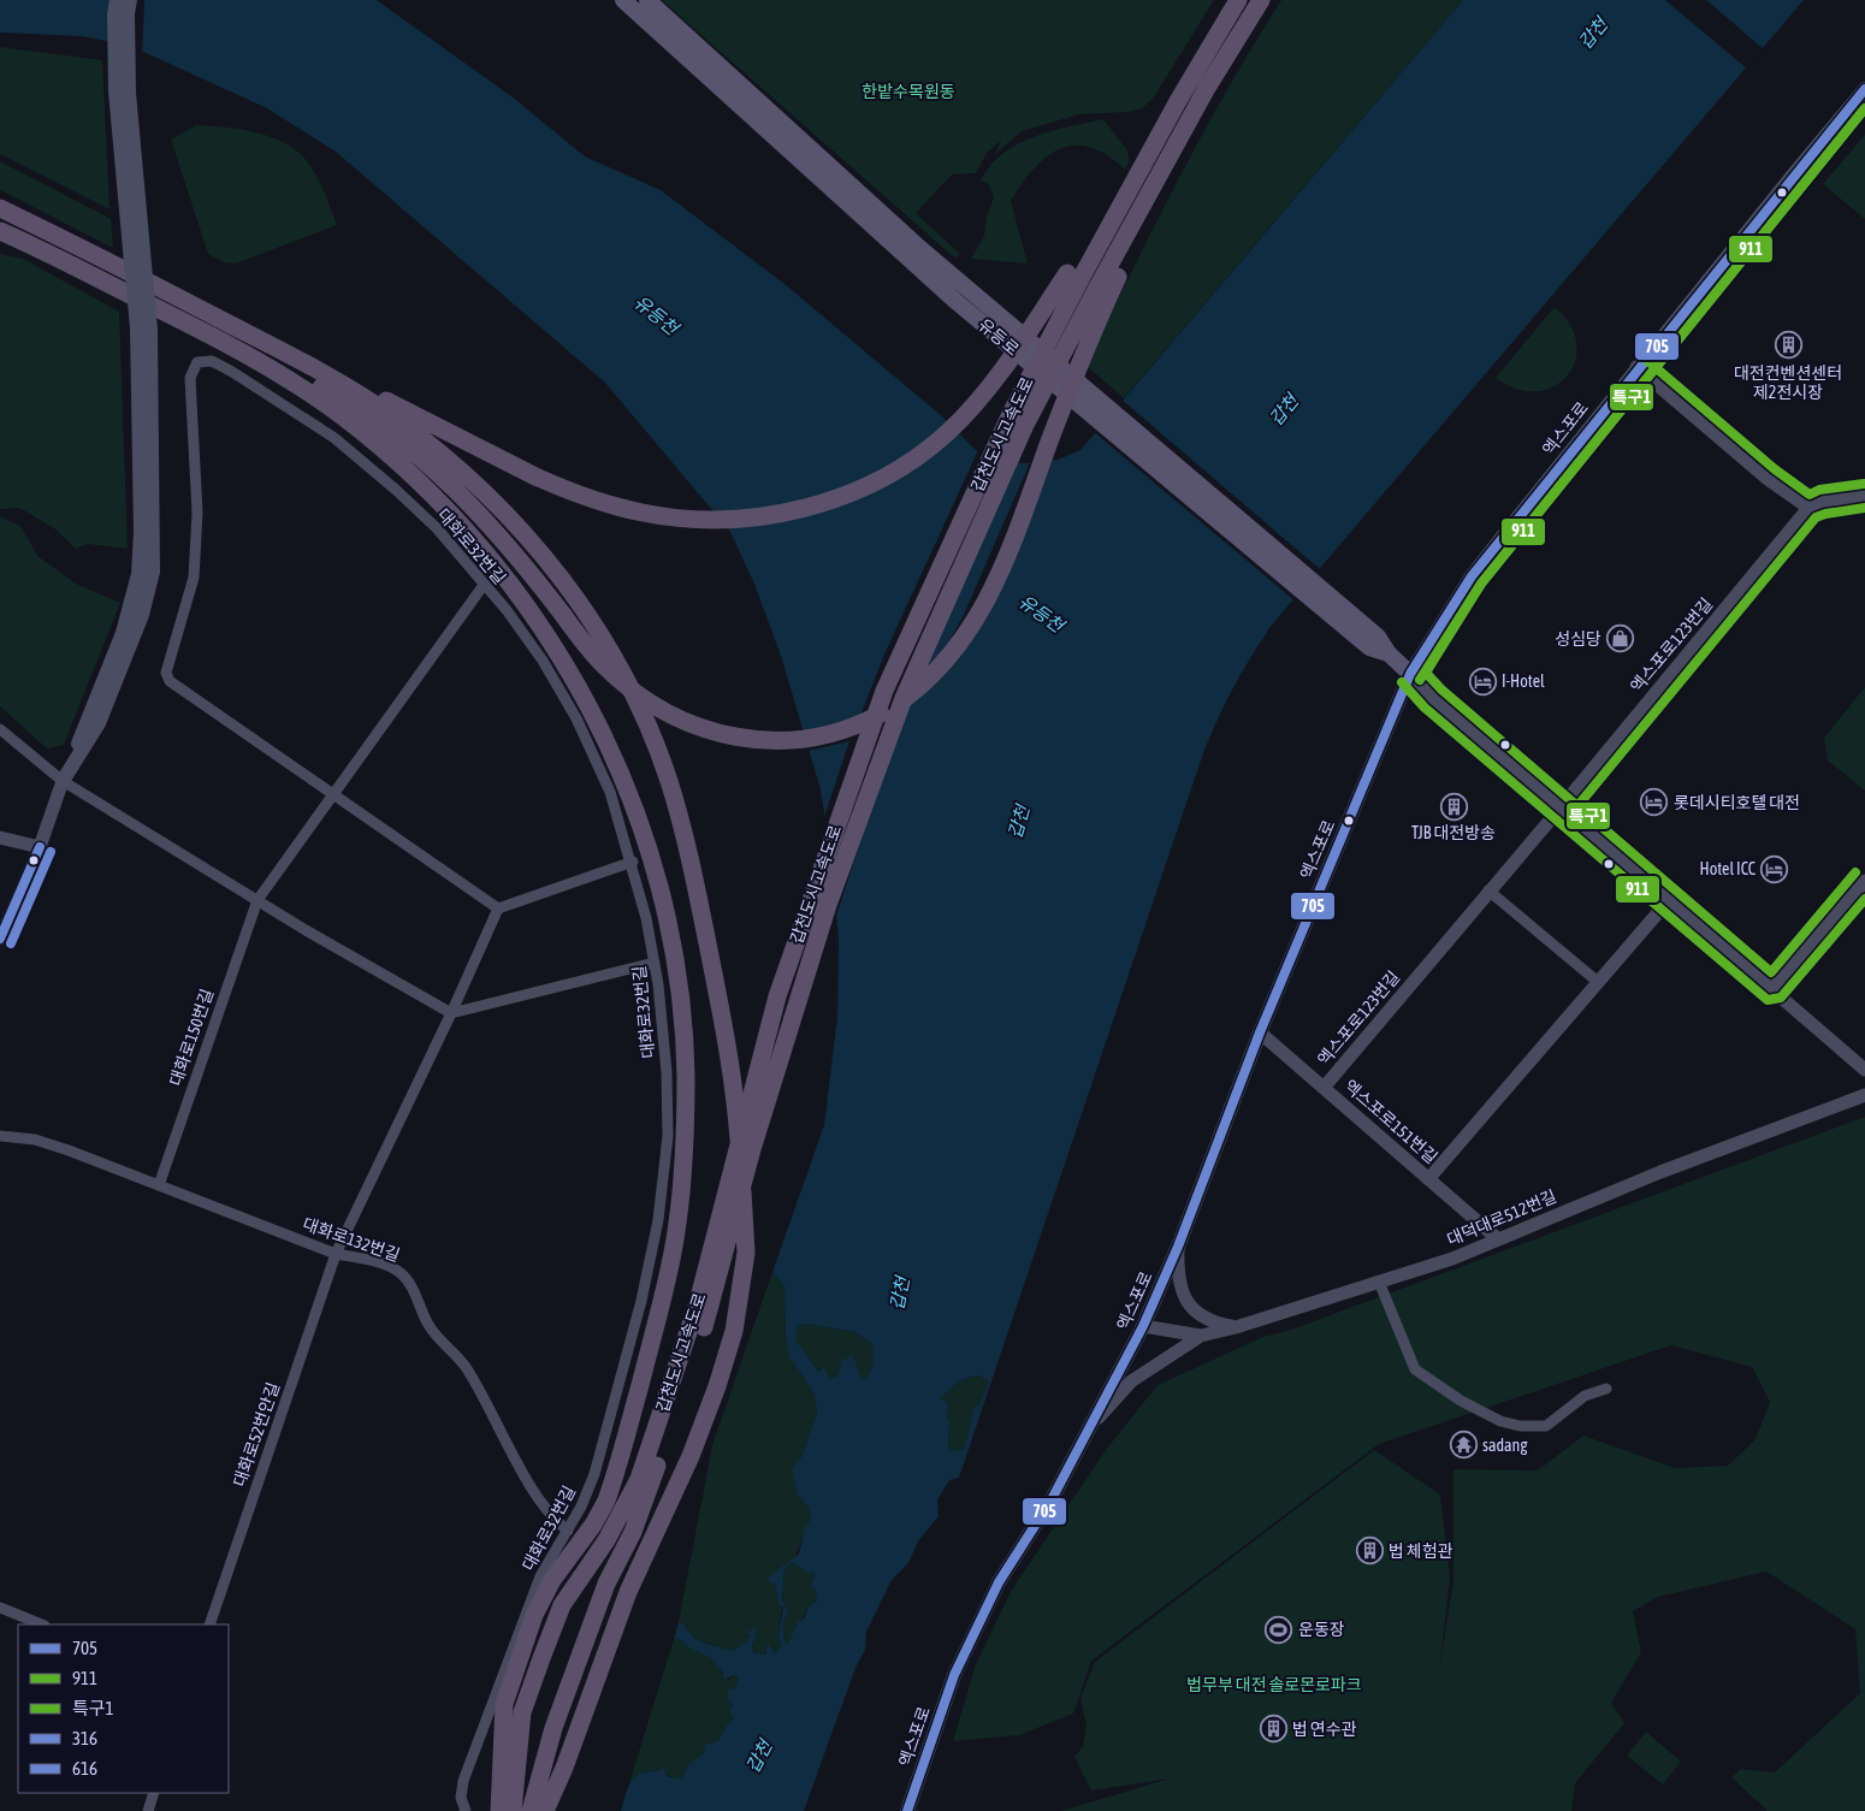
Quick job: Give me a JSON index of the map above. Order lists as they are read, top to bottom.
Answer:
{
  "streets": {
    "highway": ["갑천도시고속도로"],
    "main road": ["유등로", "엑스포로"],
    "street": [
      "대화로32번길",
      "엑스포로123번길",
      "대화로150번길",
      "엑스포로151번길",
      "대덕대로512번길",
      "대화로132번길",
      "대화로52번안길"
    ]
  },
  "crossings": [
    ["유등로", "엑스포로"],
    ["엑스포로", "엑스포로151번길"],
    ["엑스포로", "대덕대로512번길"],
    ["대화로32번길", "대화로150번길"],
    ["대화로32번길", "대화로132번길"],
    ["엑스포로123번길", "엑스포로151번길"],
    ["대화로150번길", "대화로132번길"],
    ["엑스포로151번길", "대덕대로512번길"],
    ["대화로132번길", "대화로52번안길"]
  ],
  "water": ["갑천", "유등천"],
  "parks": ["한밭수목원동", "법무부 대전 솔로몬로파크"],
  "places": {
    "building": [
      "대전컨벤션센터 제2전시장",
      "TJB 대전방송",
      "법 체험관",
      "법 연수관"
    ],
    "shop": ["성심당"],
    "hotel": ["I-Hotel", "롯데시티호텔 대전", "Hotel ICC"],
    "temple": ["sadang"],
    "sports": ["운동장"]
  },
  "lines": [
    "transit line 705",
    "transit line 911",
    "transit line 특구1",
    "transit line 316",
    "transit line 616"
  ],
  "legend": [
    "705",
    "911",
    "특구1",
    "316",
    "616"
  ]
}
